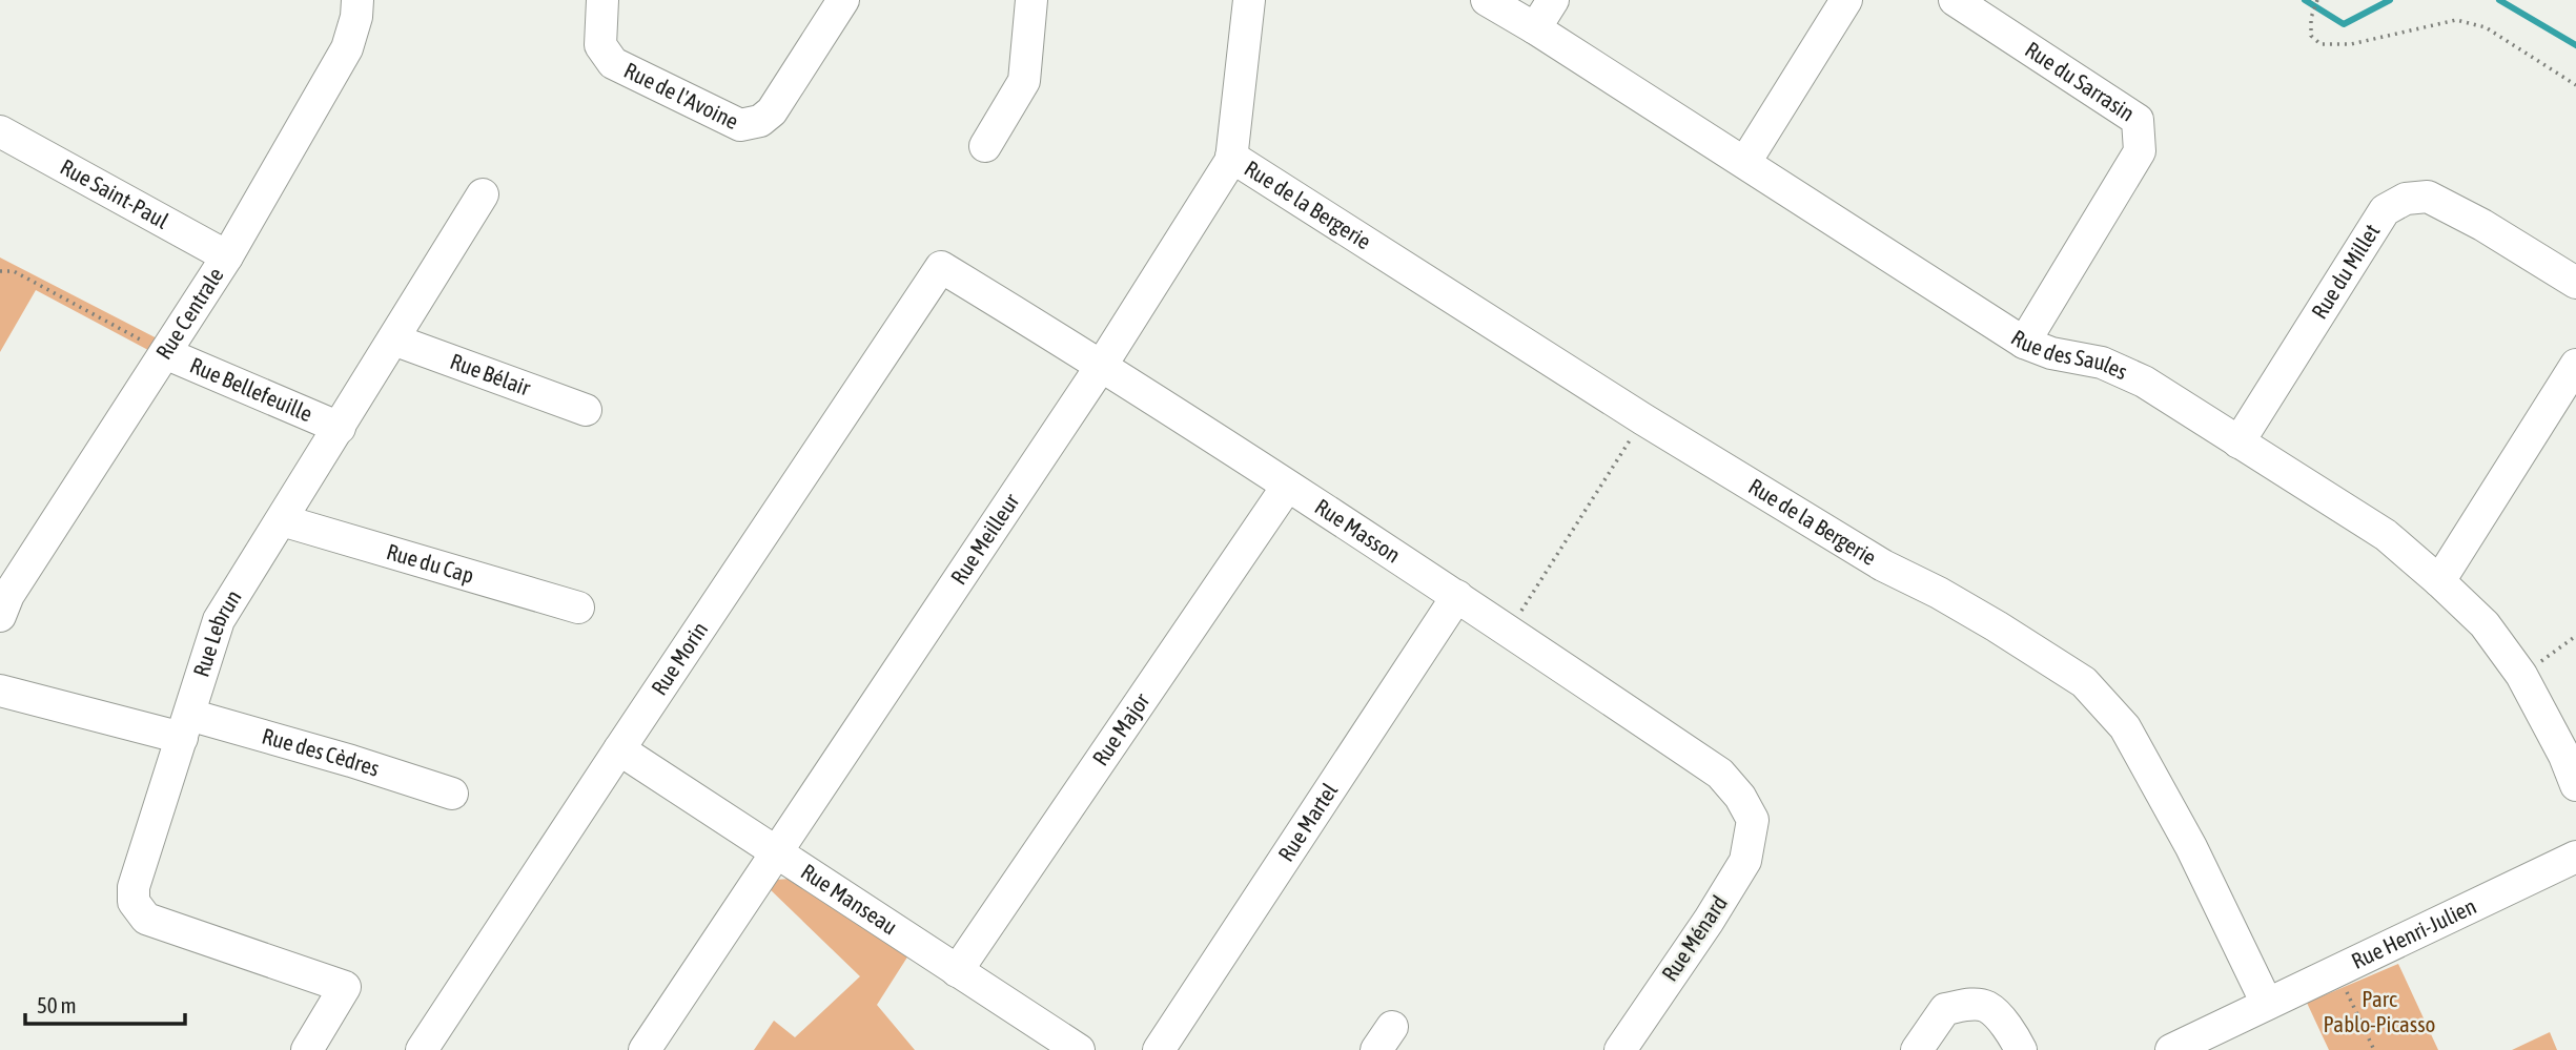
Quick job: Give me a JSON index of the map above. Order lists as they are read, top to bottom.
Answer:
{
  "streets": {
    "street": [
      "Rue du Sarrasin",
      "Rue de l'Avoine",
      "Rue Saint-Paul",
      "Rue de la Bergerie",
      "Rue du Millet",
      "Rue Centrale",
      "Rue des Saules",
      "Rue Bélair",
      "Rue Bellefeuille",
      "Rue Masson",
      "Rue Meilleur",
      "Rue du Cap",
      "Rue Lebrun",
      "Rue Morin",
      "Rue Major",
      "Rue des Cèdres",
      "Rue Martel",
      "Rue Manseau",
      "Rue Henri-Julien",
      "Rue Ménard"
    ]
  },
  "crossings": [
    ["Rue du Sarrasin", "Rue des Saules"],
    ["Rue Saint-Paul", "Rue Centrale"],
    ["Rue de la Bergerie", "Rue Meilleur"],
    ["Rue de la Bergerie", "Rue Henri-Julien"],
    ["Rue du Millet", "Rue des Saules"],
    ["Rue Centrale", "Rue Bellefeuille"],
    ["Rue Bélair", "Rue Lebrun"],
    ["Rue Bellefeuille", "Rue Lebrun"],
    ["Rue Masson", "Rue Meilleur"],
    ["Rue Masson", "Rue Morin"],
    ["Rue Masson", "Rue Major"],
    ["Rue Masson", "Rue Martel"],
    ["Rue Masson", "Rue Ménard"],
    ["Rue Meilleur", "Rue Manseau"],
    ["Rue du Cap", "Rue Lebrun"],
    ["Rue Lebrun", "Rue des Cèdres"],
    ["Rue Morin", "Rue Manseau"],
    ["Rue Major", "Rue Manseau"]
  ],
  "parks": ["Parc Pablo-Picasso"],
  "scale_bar": "50 m"
}
